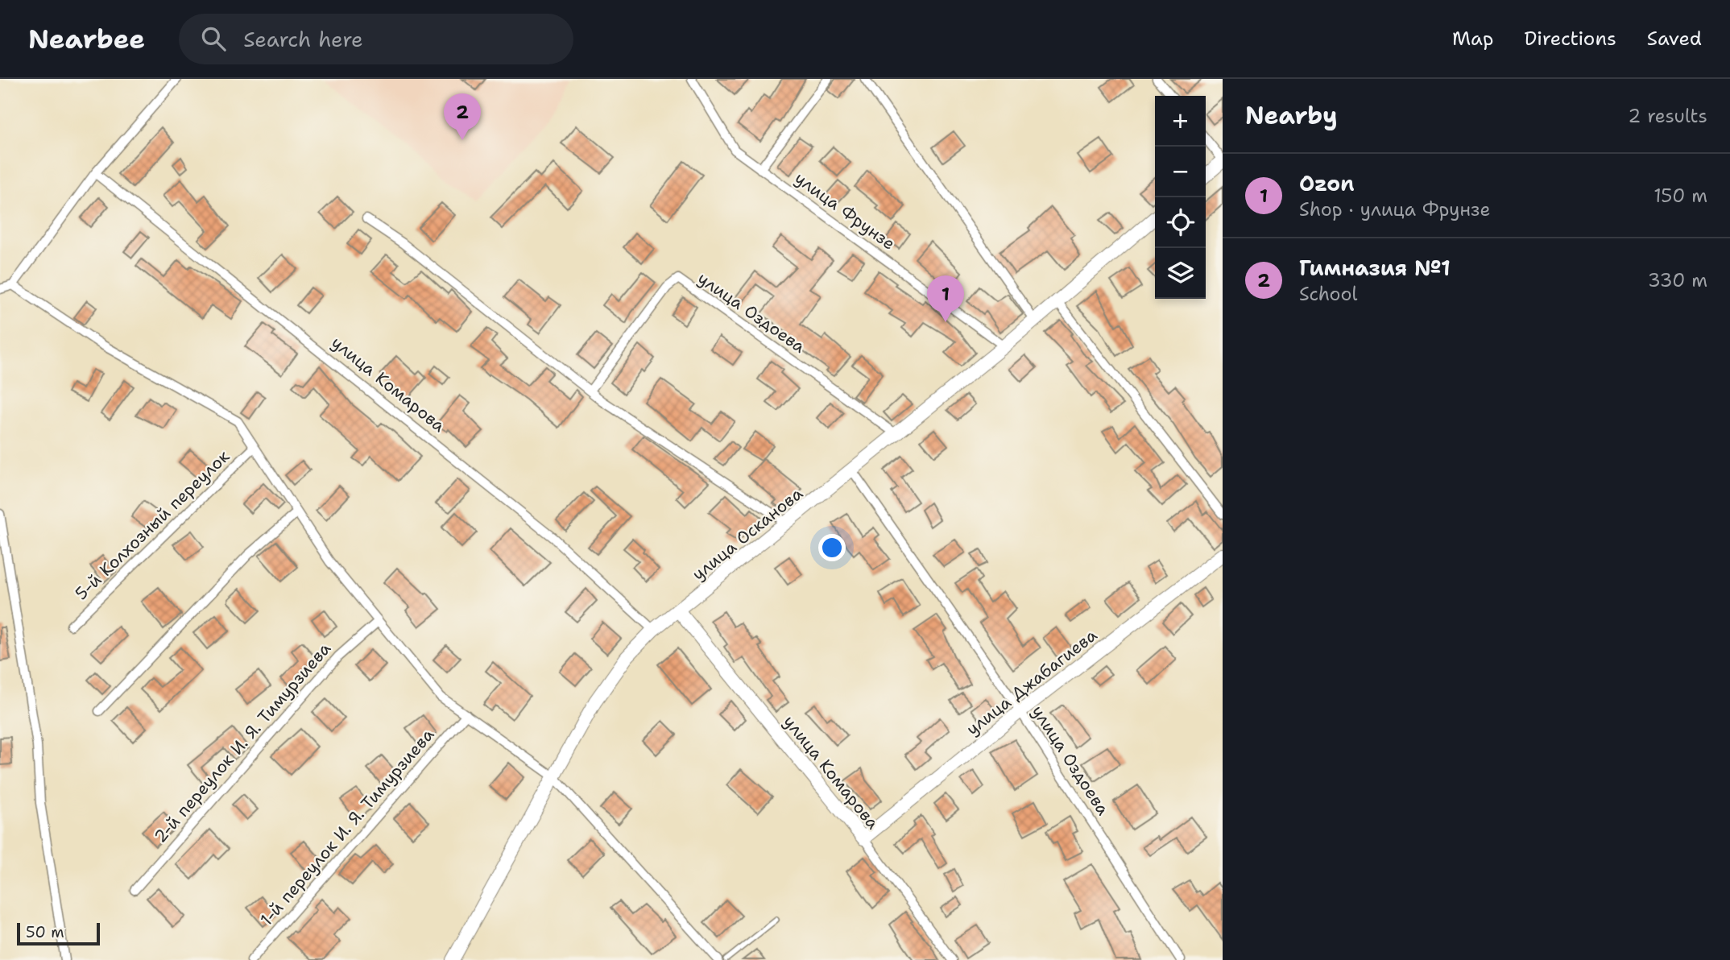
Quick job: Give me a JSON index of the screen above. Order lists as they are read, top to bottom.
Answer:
{
  "streets": {
    "main road": ["улица Комарова", "улица Осканова", "улица Джабагиева"],
    "street": [
      "улица Фрунзе",
      "улица Оздоева",
      "5-й Колхозный переулок",
      "2-й переулок И. Я. Тимурзиева",
      "1-й переулок И. Я. Тимурзиева"
    ]
  },
  "crossings": [
    ["улица Фрунзе", "улица Осканова"],
    ["улица Оздоева", "улица Осканова"],
    ["улица Оздоева", "улица Джабагиева"],
    ["улица Комарова", "улица Осканова"],
    ["улица Комарова", "улица Джабагиева"]
  ],
  "scale_bar": "50 m",
  "page": {
    "header": "Nearbee",
    "search": "Search here",
    "nav": ["Map", "Directions", "Saved"],
    "heading": ["Nearby", "2 results"],
    "pins": ["2", "1"],
    "map_buttons": ["+", "−"],
    "list": [
      {
        "mark": "1",
        "name": "Ozon",
        "note": "Shop · улица Фрунзе",
        "value": "150 m"
      },
      {
        "mark": "2",
        "name": "Гимназия №1",
        "note": "School",
        "value": "330 m"
      }
    ],
    "scale": "50 m"
  }
}
